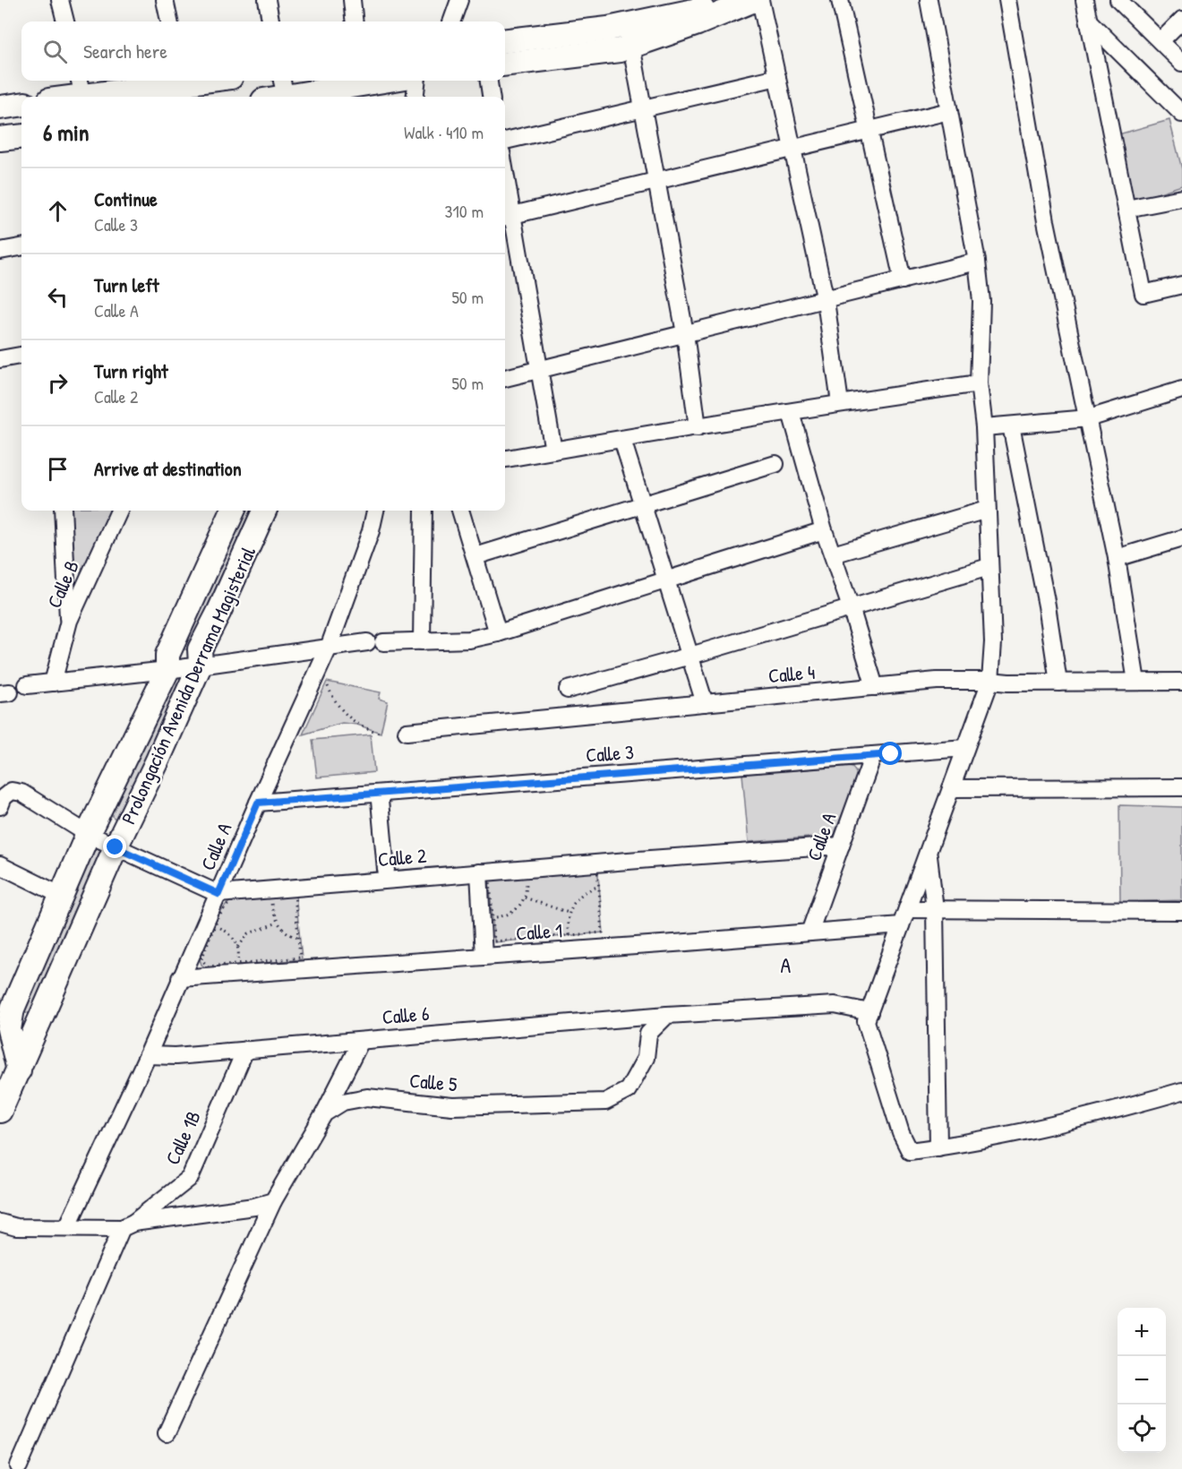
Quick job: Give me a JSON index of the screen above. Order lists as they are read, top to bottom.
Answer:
{
  "streets": {
    "street": [
      "Calle B",
      "Calle 4",
      "Prolongación Avenida Derrama Magisterial",
      "Calle 3",
      "Calle A",
      "Calle 2",
      "Calle 1",
      "Calle 6",
      "Calle 5",
      "Calle 1B"
    ]
  },
  "crossings": [
    ["Prolongación Avenida Derrama Magisterial", "Calle 2"],
    ["Calle 3", "Calle A"],
    ["Calle A", "Calle 2"],
    ["Calle A", "Calle 1"],
    ["Calle A", "Calle 6"],
    ["Calle 6", "Calle 5"],
    ["Calle 6", "Calle 1B"]
  ],
  "districts": ["A"],
  "page": {
    "search": "Search here",
    "heading": ["6 min", "Walk · 410 m"],
    "list": [
      ["Continue", "Calle 3", "310 m"],
      ["Turn left", "Calle A", "50 m"],
      ["Turn right", "Calle 2", "50 m"],
      "Arrive at destination"
    ],
    "map_buttons": ["+", "−"]
  }
}
